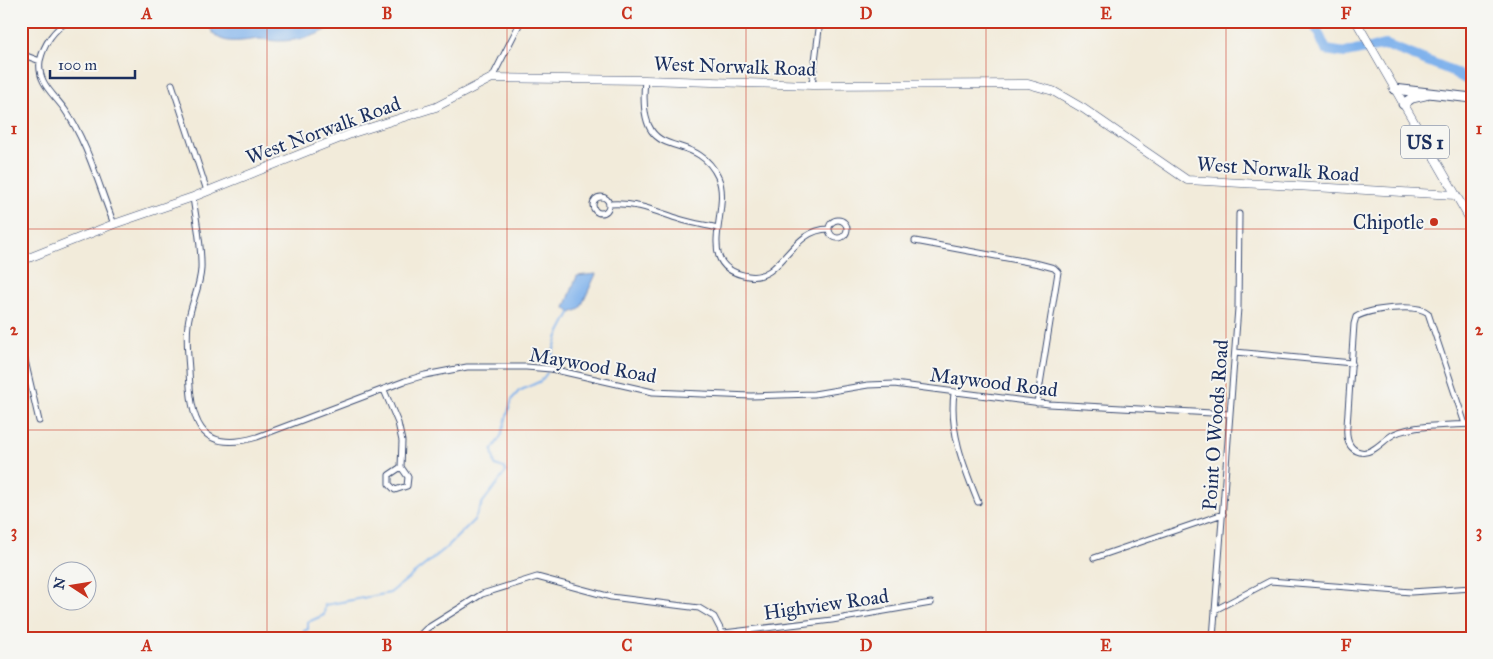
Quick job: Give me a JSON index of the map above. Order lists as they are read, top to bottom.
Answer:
{
  "streets": {
    "main road": ["West Norwalk Road", "US 1"],
    "street": ["Maywood Road", "Point O Woods Road", "Highview Road"]
  },
  "crossings": [
    ["West Norwalk Road", "US 1"],
    ["West Norwalk Road", "Maywood Road"],
    ["Maywood Road", "Point O Woods Road"]
  ],
  "places": ["Chipotle"],
  "scale_bar": "100 m",
  "north": "left",
  "grid": {
    "columns": [
      "A",
      "B",
      "C",
      "D",
      "E",
      "F"
    ],
    "rows": ["1", "2", "3"]
  }
}
